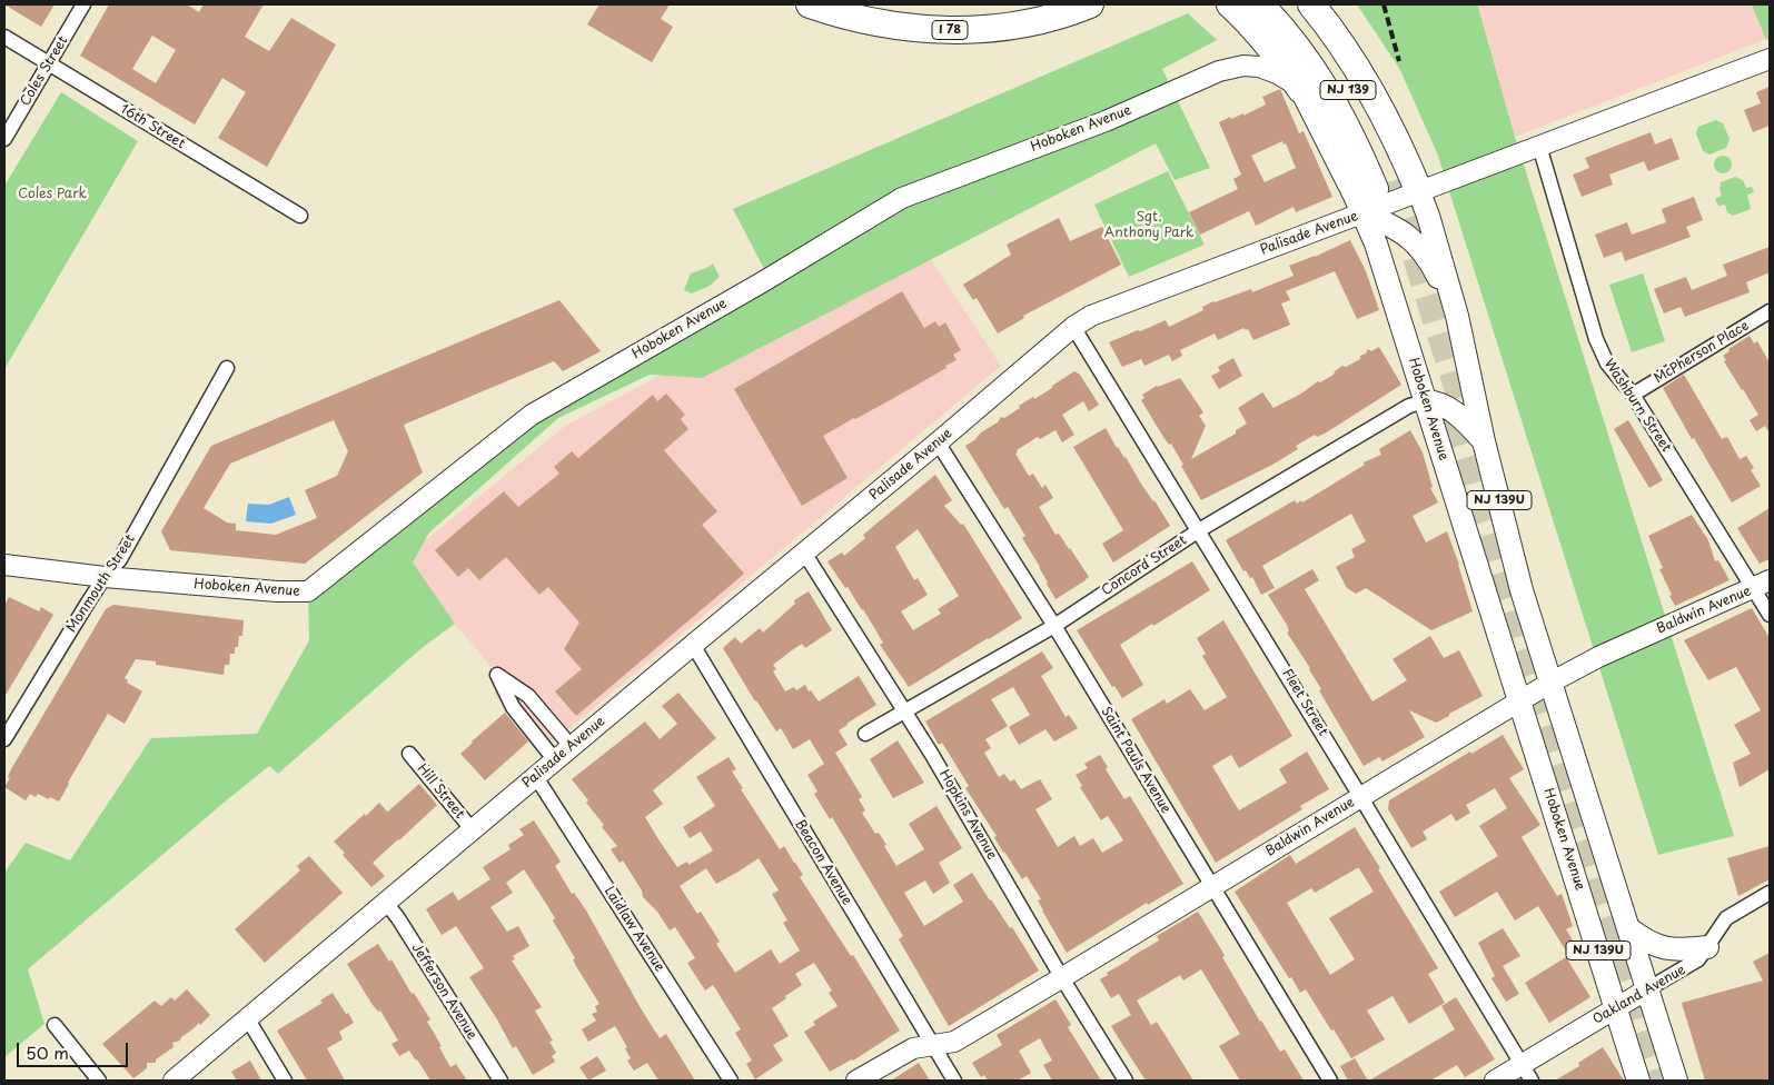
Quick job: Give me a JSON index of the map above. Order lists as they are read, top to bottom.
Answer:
{
  "streets": {
    "highway": ["I 78", "NJ 139", "NJ 139U"],
    "main road": ["Hoboken Avenue"],
    "street": [
      "Coles Street",
      "16th Street",
      "Palisade Avenue",
      "McPherson Place",
      "Washburn Street",
      "Concord Street",
      "Monmouth Street",
      "Baldwin Avenue",
      "Fleet Street",
      "Saint Pauls Avenue",
      "Hill Street",
      "Hopkins Avenue",
      "Beacon Avenue",
      "Laidlaw Avenue",
      "Jefferson Avenue",
      "Oakland Avenue"
    ]
  },
  "crossings": [
    ["Coles Street", "16th Street"],
    ["NJ 139", "NJ 139U"],
    ["Hoboken Avenue", "Palisade Avenue"],
    ["Hoboken Avenue", "NJ 139U"],
    ["Hoboken Avenue", "Concord Street"],
    ["Hoboken Avenue", "Monmouth Street"],
    ["Hoboken Avenue", "Baldwin Avenue"],
    ["Hoboken Avenue", "Oakland Avenue"],
    ["Palisade Avenue", "Washburn Street"],
    ["Palisade Avenue", "NJ 139U"],
    ["Palisade Avenue", "Fleet Street"],
    ["Palisade Avenue", "Saint Pauls Avenue"],
    ["Palisade Avenue", "Hill Street"],
    ["Palisade Avenue", "Hopkins Avenue"],
    ["Palisade Avenue", "Beacon Avenue"],
    ["Palisade Avenue", "Laidlaw Avenue"],
    ["Palisade Avenue", "Jefferson Avenue"],
    ["McPherson Place", "Washburn Street"],
    ["Washburn Street", "Baldwin Avenue"],
    ["NJ 139U", "Baldwin Avenue"],
    ["NJ 139U", "Oakland Avenue"],
    ["Concord Street", "Fleet Street"],
    ["Concord Street", "Saint Pauls Avenue"],
    ["Concord Street", "Hopkins Avenue"],
    ["Baldwin Avenue", "Fleet Street"],
    ["Baldwin Avenue", "Saint Pauls Avenue"],
    ["Baldwin Avenue", "Hopkins Avenue"],
    ["Baldwin Avenue", "Beacon Avenue"],
    ["Fleet Street", "Oakland Avenue"]
  ],
  "parks": ["Coles Park", "Sgt. Anthony Park"],
  "scale_bar": "50 m"
}
